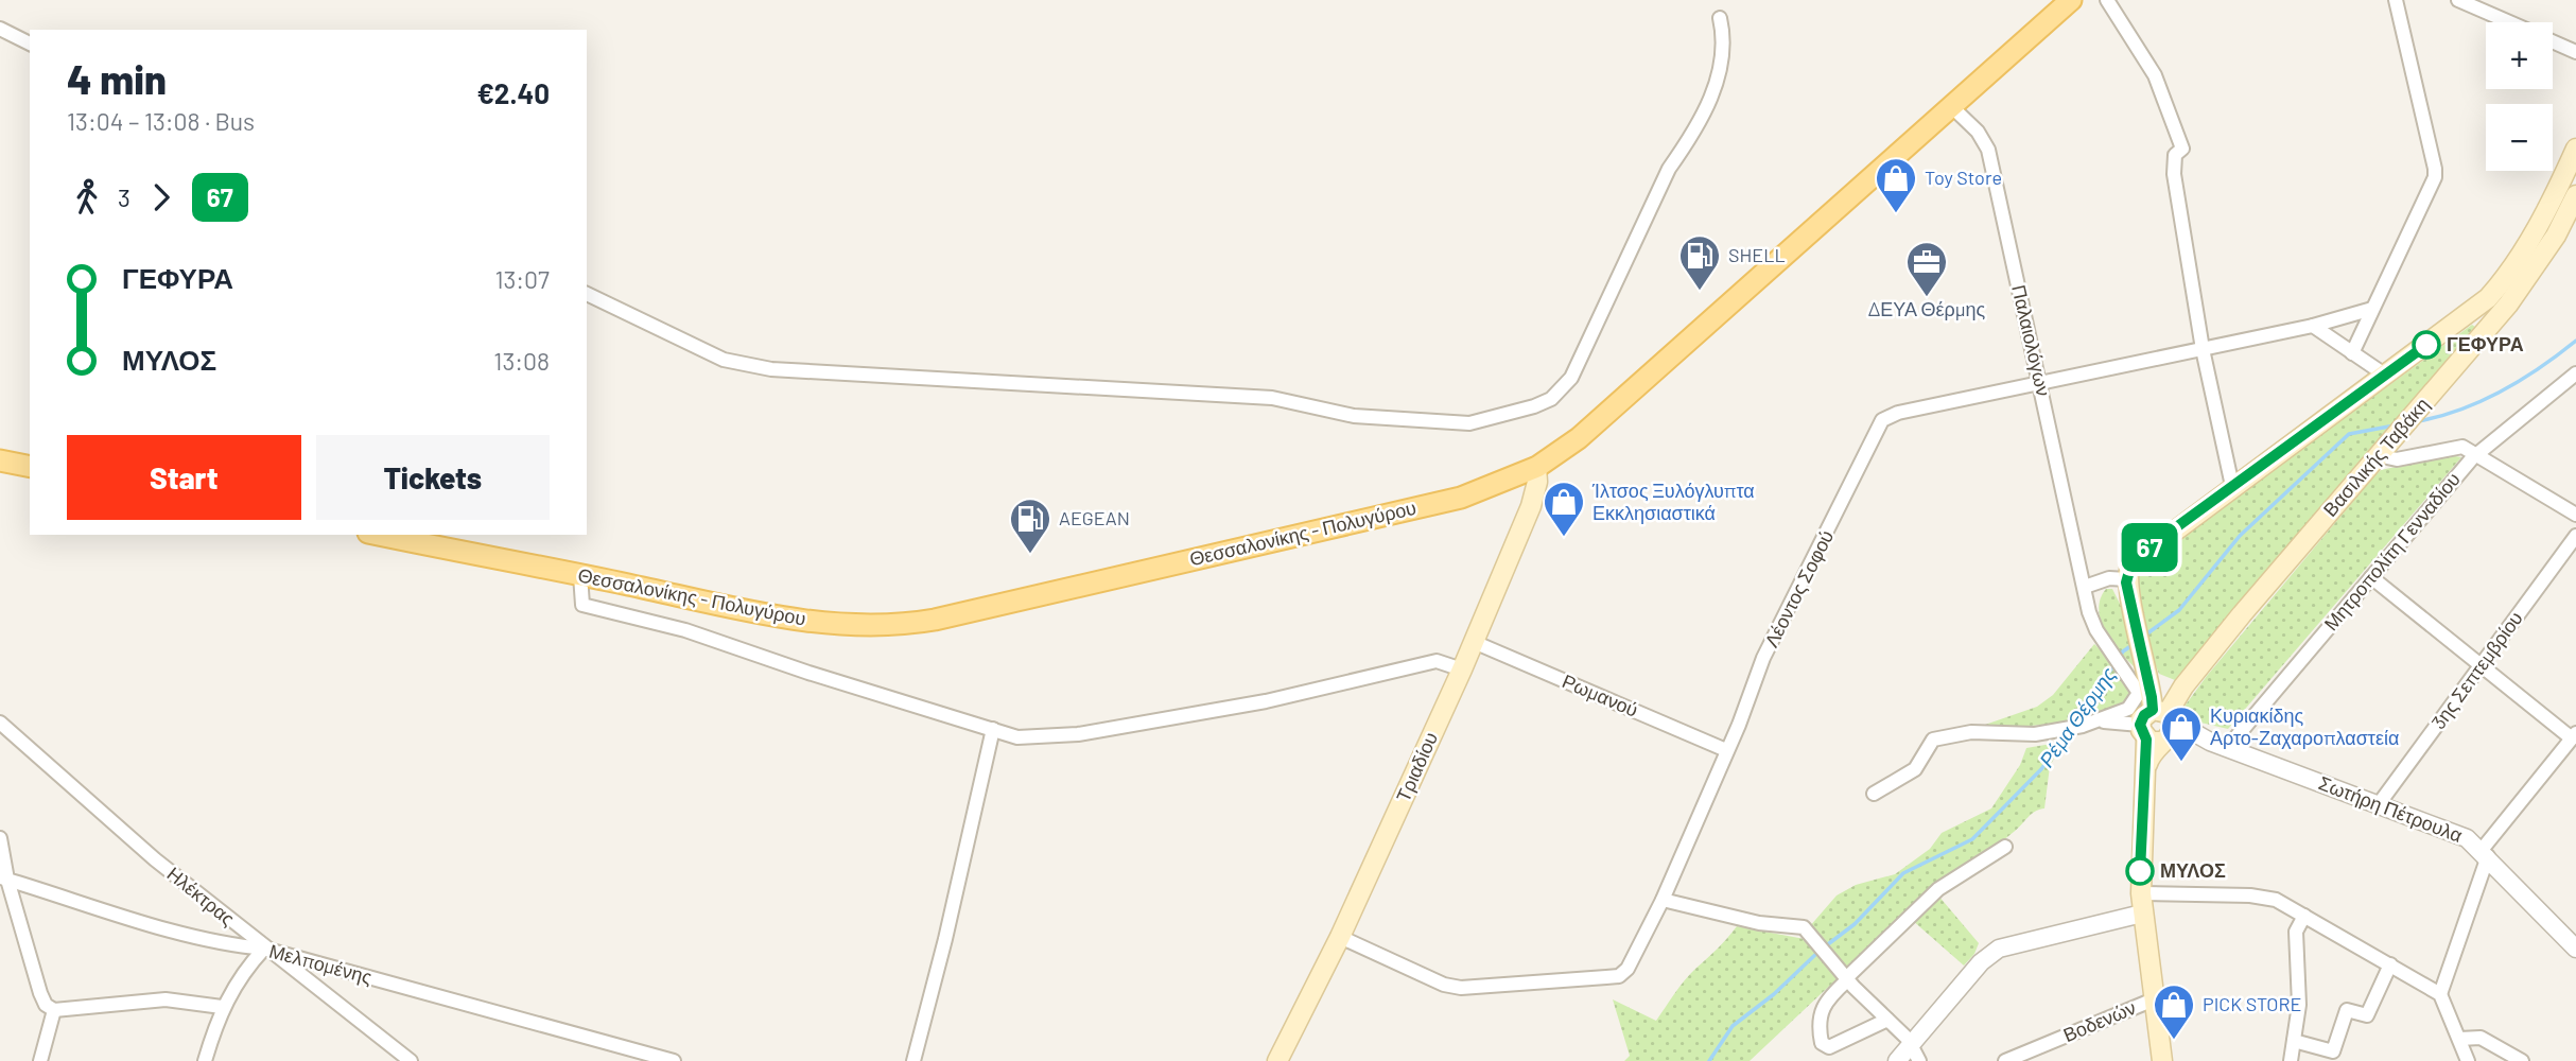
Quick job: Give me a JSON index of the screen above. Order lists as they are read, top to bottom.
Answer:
{
  "streets": {
    "main road": ["Βασιλικής Ταβάκη", "Θεσσαλονίκης - Πολυγύρου", "Τριαδίου"],
    "street": [
      "Παλαιολόγων",
      "Μητροπολίτη Γενναδίου",
      "Λέοντος Σοφού",
      "3ης Σεπτεμβρίου",
      "Ρωμανού",
      "Σωτήρη Πέτρουλα",
      "Ηλέκτρας",
      "Μελπομένης",
      "Βοδενών"
    ]
  },
  "crossings": [
    ["Παλαιολόγων", "Βασιλικής Ταβάκη"],
    ["Παλαιολόγων", "Θεσσαλονίκης - Πολυγύρου"],
    ["Παλαιολόγων", "Λέοντος Σοφού"],
    ["Παλαιολόγων", "Σωτήρη Πέτρουλα"],
    ["Βασιλικής Ταβάκη", "Σωτήρη Πέτρουλα"],
    ["Θεσσαλονίκης - Πολυγύρου", "Τριαδίου"],
    ["Μητροπολίτη Γενναδίου", "Σωτήρη Πέτρουλα"],
    ["Λέοντος Σοφού", "Ρωμανού"],
    ["Λέοντος Σοφού", "Τριαδίου"],
    ["3ης Σεπτεμβρίου", "Σωτήρη Πέτρουλα"],
    ["Ρωμανού", "Τριαδίου"],
    ["Ηλέκτρας", "Μελπομένης"]
  ],
  "water": ["Ρέμα Θέρμης"],
  "places": {
    "shop": [
      "Toy Store",
      "Ίλτσος Ξυλόγλυπτα Εκκλησιαστικά",
      "Κυριακίδης Αρτο-Ζαχαροπλαστεία",
      "PICK STORE"
    ],
    "fuel station": ["SHELL", "AEGEAN"],
    "office": ["ΔΕΥΑ Θέρμης"],
    "other": ["ΓΕΦΥΡΑ", "ΜΥΛΟΣ"]
  },
  "lines": ["bus line 67"],
  "page": {
    "on_map": "67",
    "map_buttons": ["+", "−"],
    "heading": ["4 min", "13:04 – 13:08 · Bus", "€2.40"],
    "legs": ["3", "67"],
    "list": [
      {
        "name": "ΓΕΦΥΡΑ",
        "value": "13:07"
      },
      {
        "name": "ΜΥΛΟΣ",
        "value": "13:08"
      }
    ],
    "buttons": ["Start", "Tickets"]
  }
}
